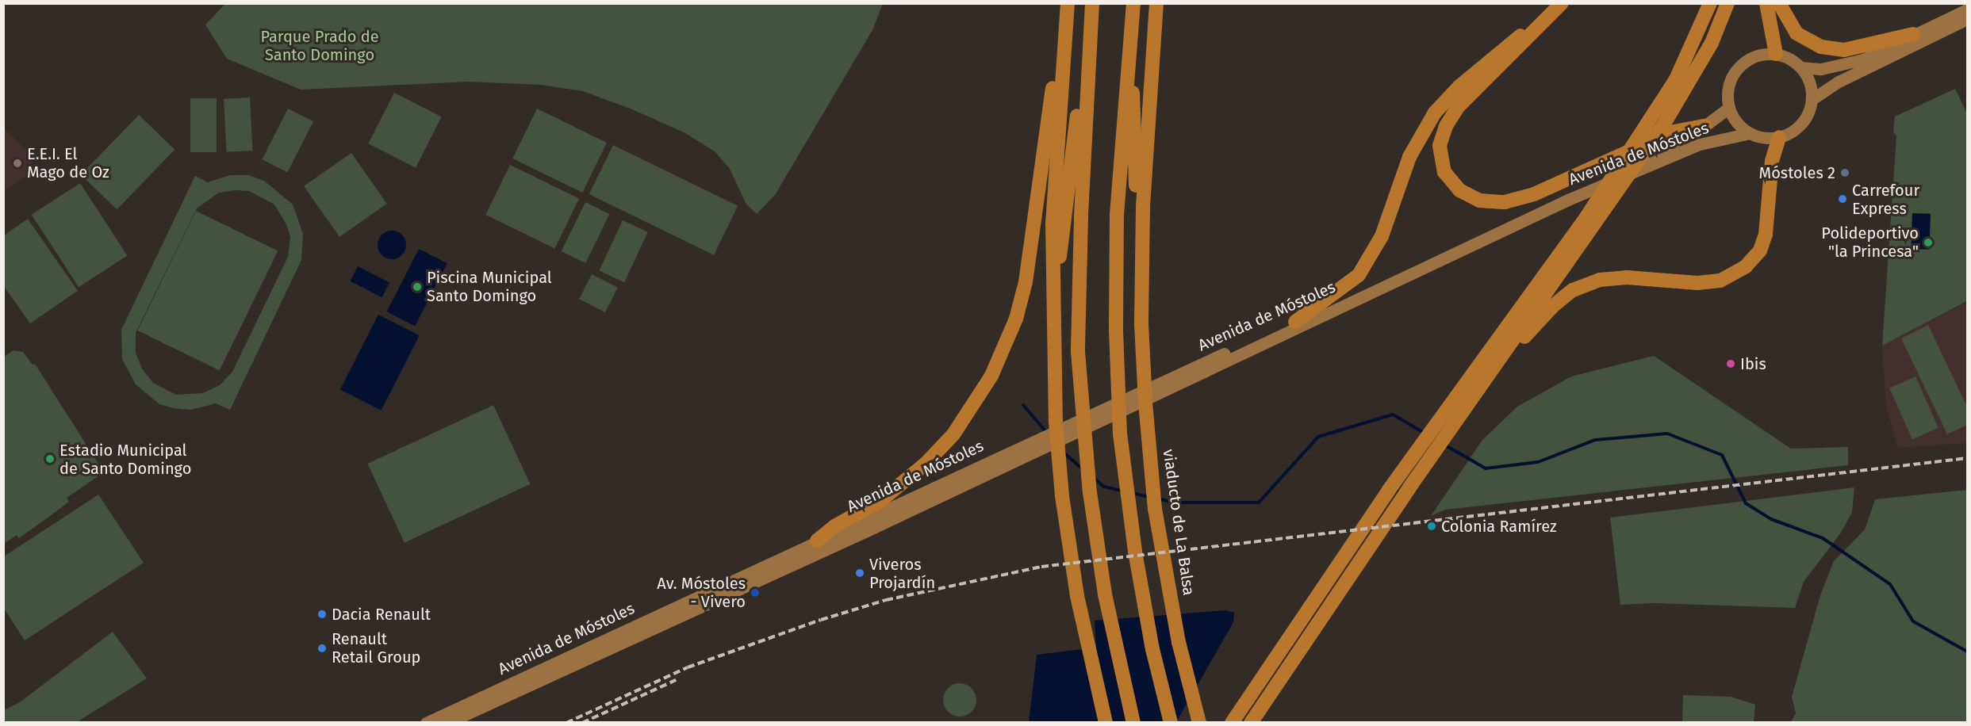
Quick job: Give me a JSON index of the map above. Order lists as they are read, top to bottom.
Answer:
{
  "streets": {
    "highway": ["viaducto de La Balsa"],
    "main road": ["Avenida de Móstoles"]
  },
  "parks": ["Parque Prado de Santo Domingo"],
  "places": [
    "E.E.I. El Mago de Oz",
    "Móstoles 2",
    "Carrefour Express",
    "Polideportivo \"la Princesa\"",
    "Piscina Municipal Santo Domingo",
    "Ibis",
    "Estadio Municipal de Santo Domingo",
    "Colonia Ramírez",
    "Viveros Projardín",
    "Av. Móstoles - Vivero",
    "Dacia Renault",
    "Renault Retail Group"
  ]
}
